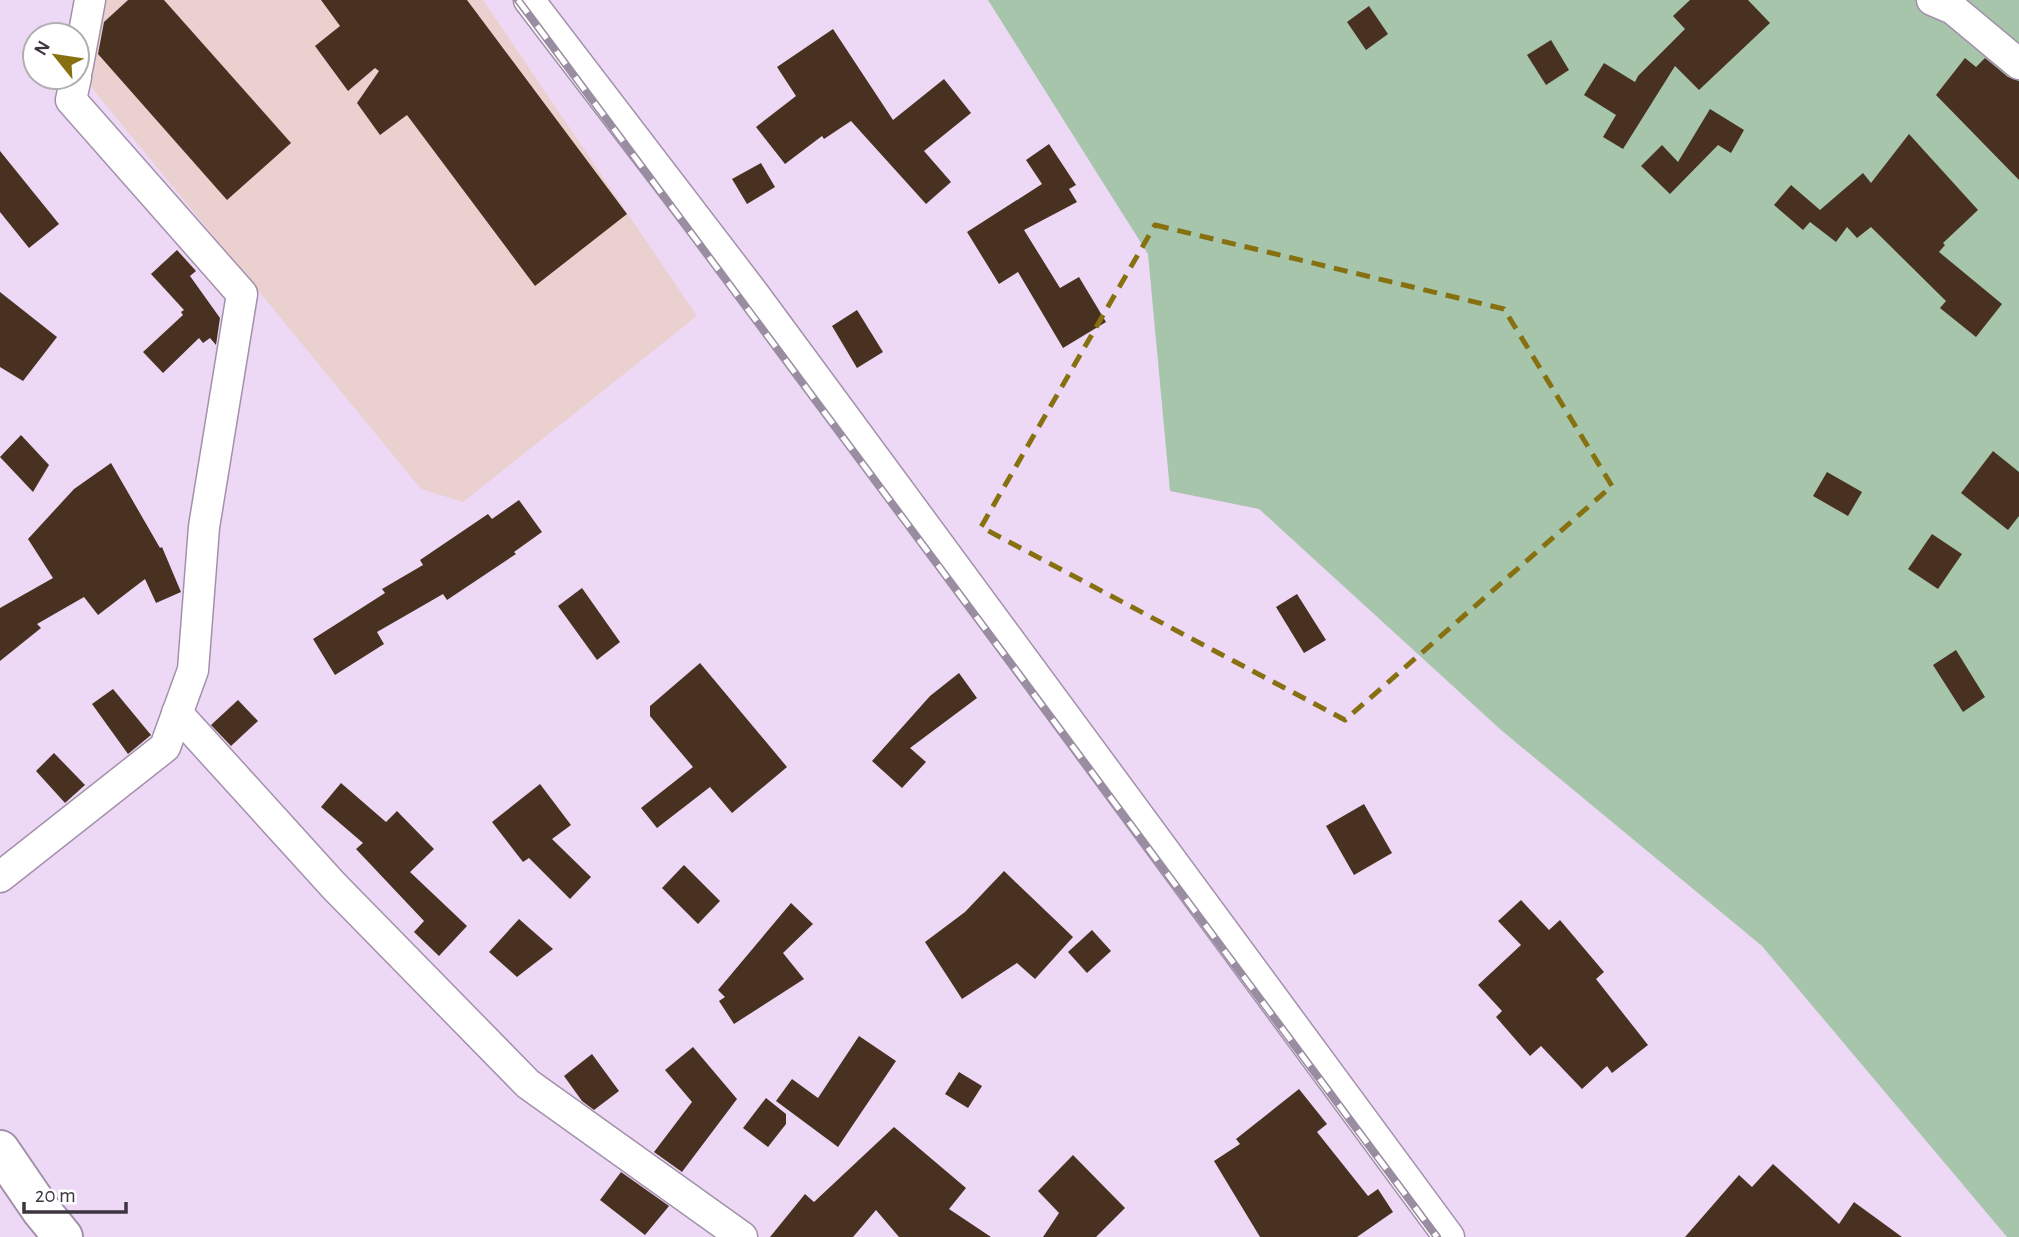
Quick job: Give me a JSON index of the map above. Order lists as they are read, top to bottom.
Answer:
{
  "scale_bar": "20 m",
  "north": "top left"
}
